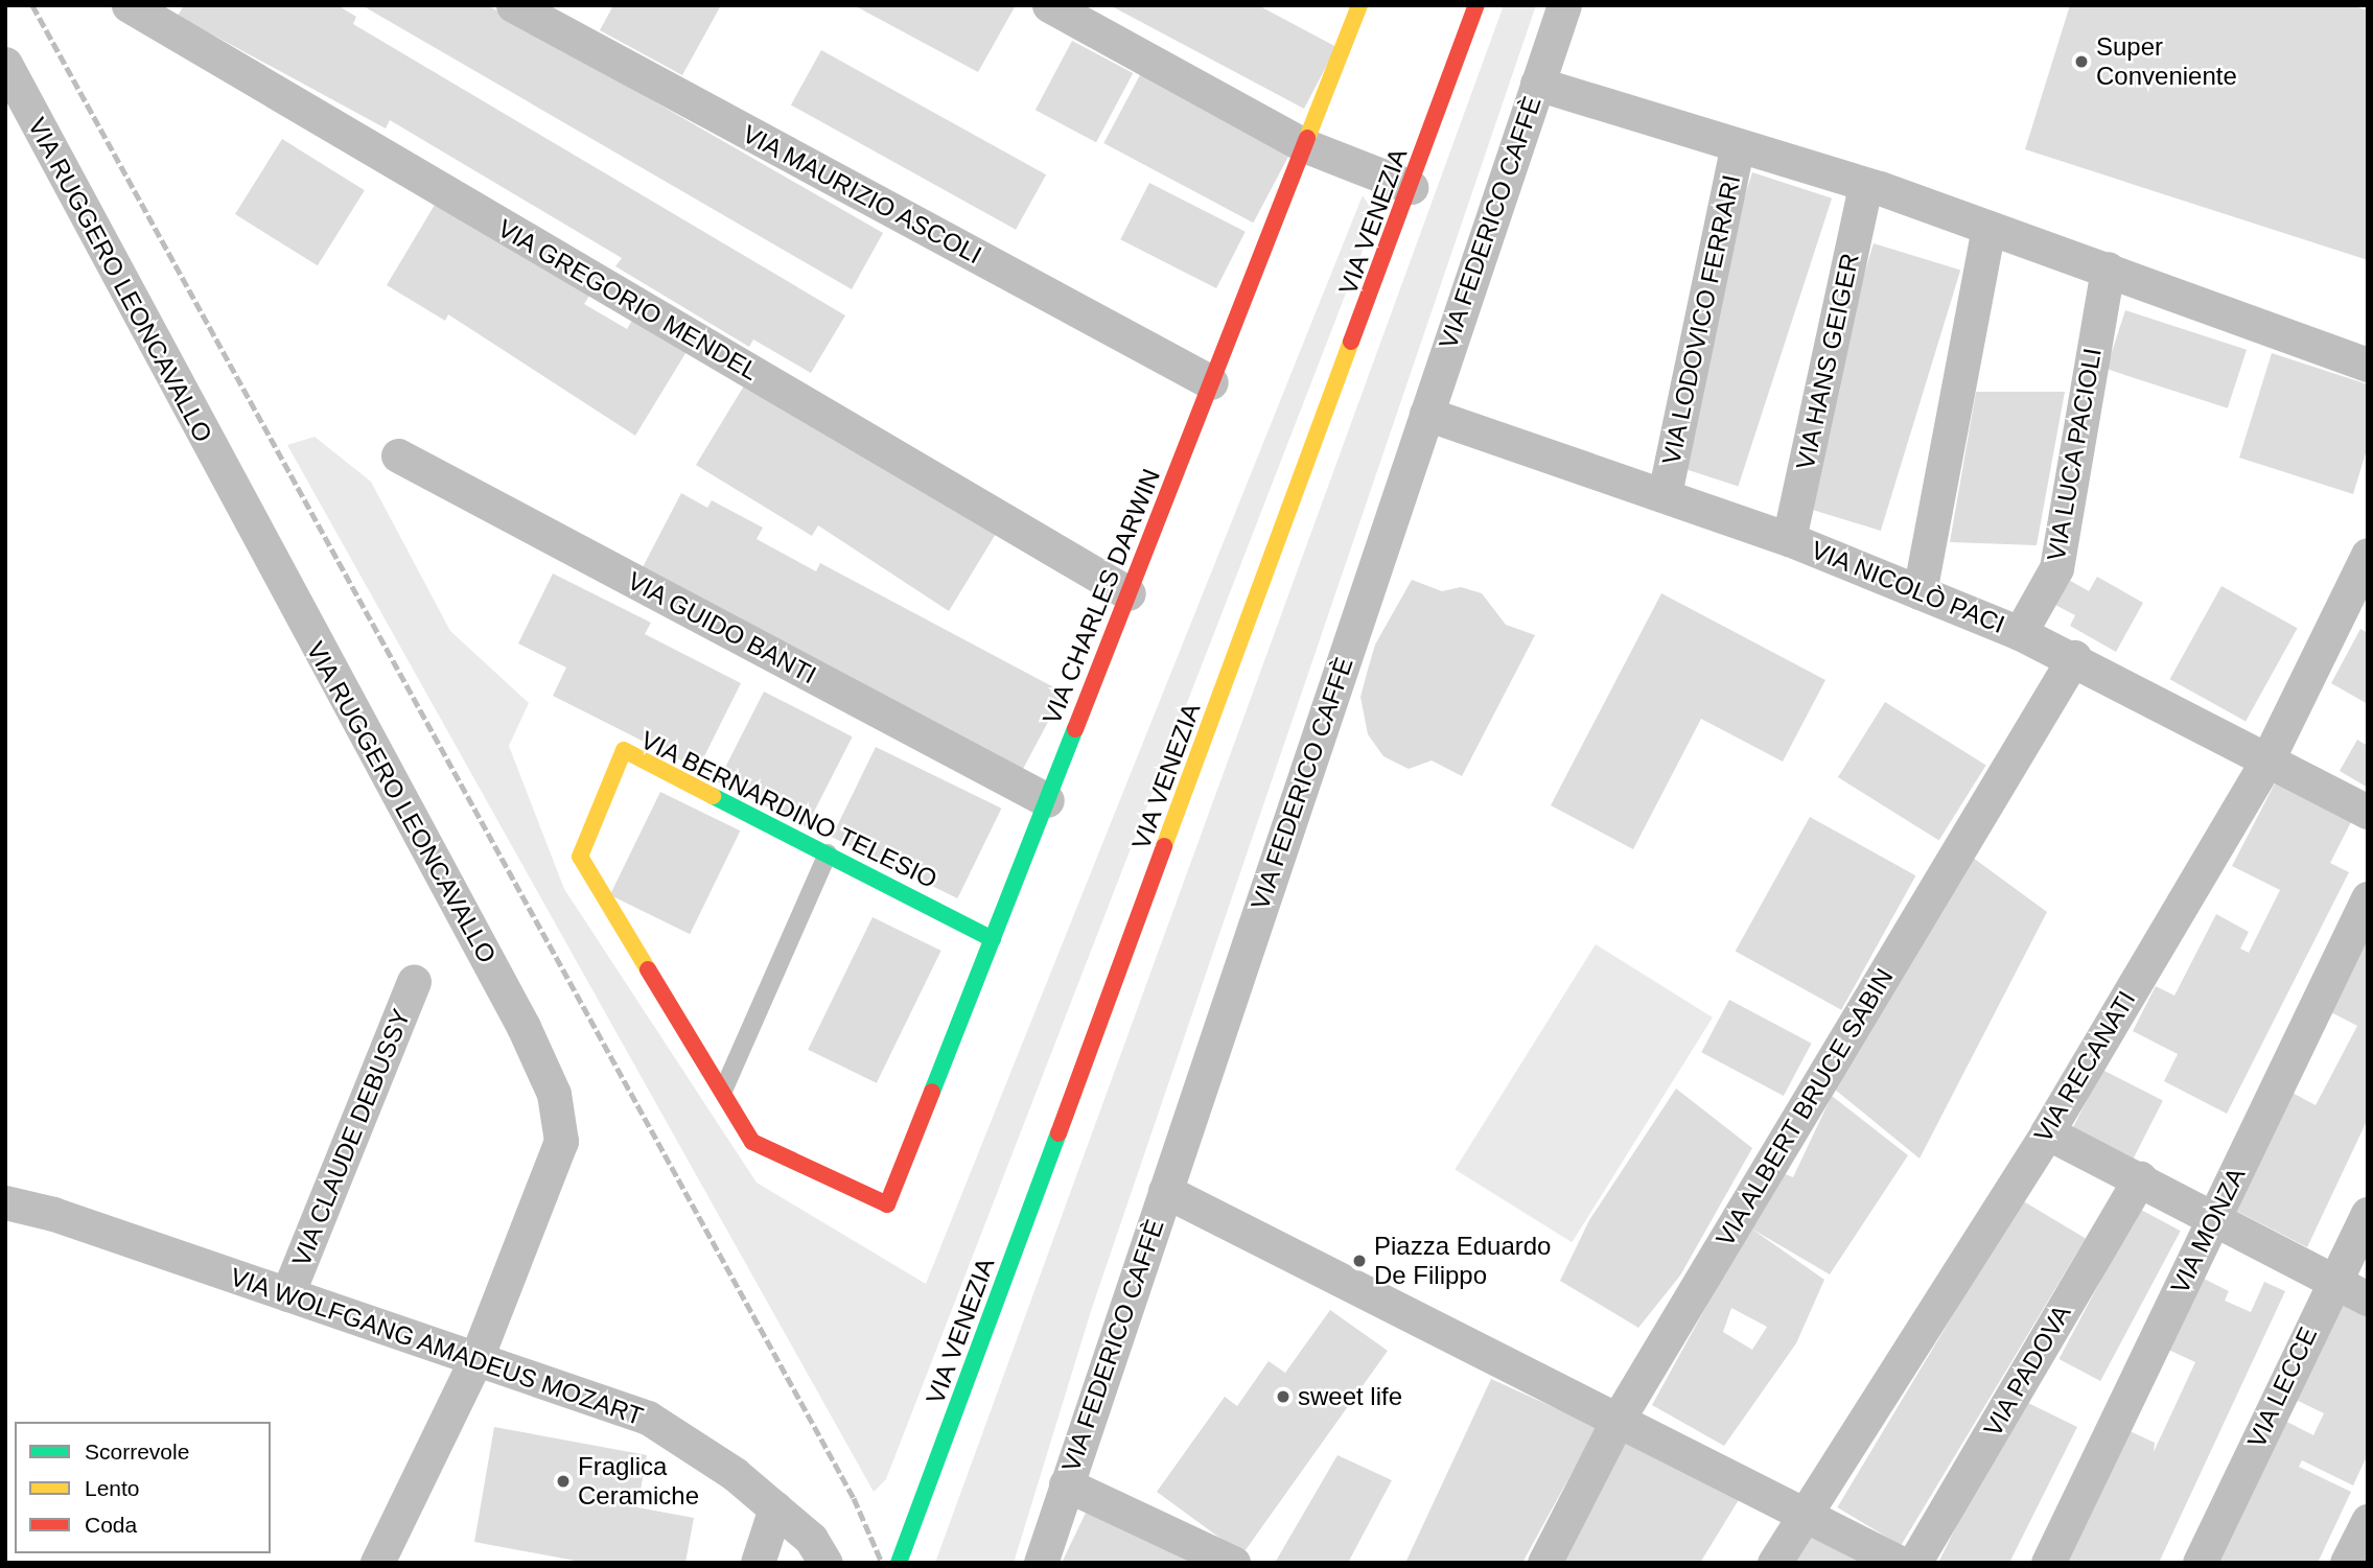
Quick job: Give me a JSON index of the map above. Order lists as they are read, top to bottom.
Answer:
{
  "streets": {
    "street": [
      "VIA MAURIZIO ASCOLI",
      "VIA VENEZIA",
      "VIA FEDERICO CAFFÈ",
      "VIA RUGGERO LEONCAVALLO",
      "VIA GREGORIO MENDEL",
      "VIA LODOVICO FERRARI",
      "VIA HANS GEIGER",
      "VIA LUCA PACIOLI",
      "VIA NICOLÒ PACI",
      "VIA CHARLES DARWIN",
      "VIA GUIDO BANTI",
      "VIA BERNARDINO TELESIO",
      "VIA RECANATI",
      "VIA ALBERT BRUCE SABIN",
      "VIA CLAUDE DEBUSSY",
      "VIA MONZA",
      "VIA WOLFGANG AMADEUS MOZART",
      "VIA PADOVA",
      "VIA LECCE"
    ]
  },
  "crossings": [
    ["VIA MAURIZIO ASCOLI", "VIA CHARLES DARWIN"],
    ["VIA FEDERICO CAFFÈ", "VIA NICOLÒ PACI"],
    ["VIA RUGGERO LEONCAVALLO", "VIA WOLFGANG AMADEUS MOZART"],
    ["VIA GREGORIO MENDEL", "VIA CHARLES DARWIN"],
    ["VIA LODOVICO FERRARI", "VIA NICOLÒ PACI"],
    ["VIA HANS GEIGER", "VIA NICOLÒ PACI"],
    ["VIA LUCA PACIOLI", "VIA NICOLÒ PACI"],
    ["VIA NICOLÒ PACI", "VIA RECANATI"],
    ["VIA NICOLÒ PACI", "VIA ALBERT BRUCE SABIN"],
    ["VIA CHARLES DARWIN", "VIA GUIDO BANTI"],
    ["VIA CHARLES DARWIN", "VIA BERNARDINO TELESIO"],
    ["VIA CLAUDE DEBUSSY", "VIA WOLFGANG AMADEUS MOZART"]
  ],
  "places": [
    "Super Conveniente",
    "Piazza Eduardo De Filippo",
    "sweet life",
    "Fraglica Ceramiche"
  ],
  "legend": ["Scorrevole", "Lento", "Coda"]
}
